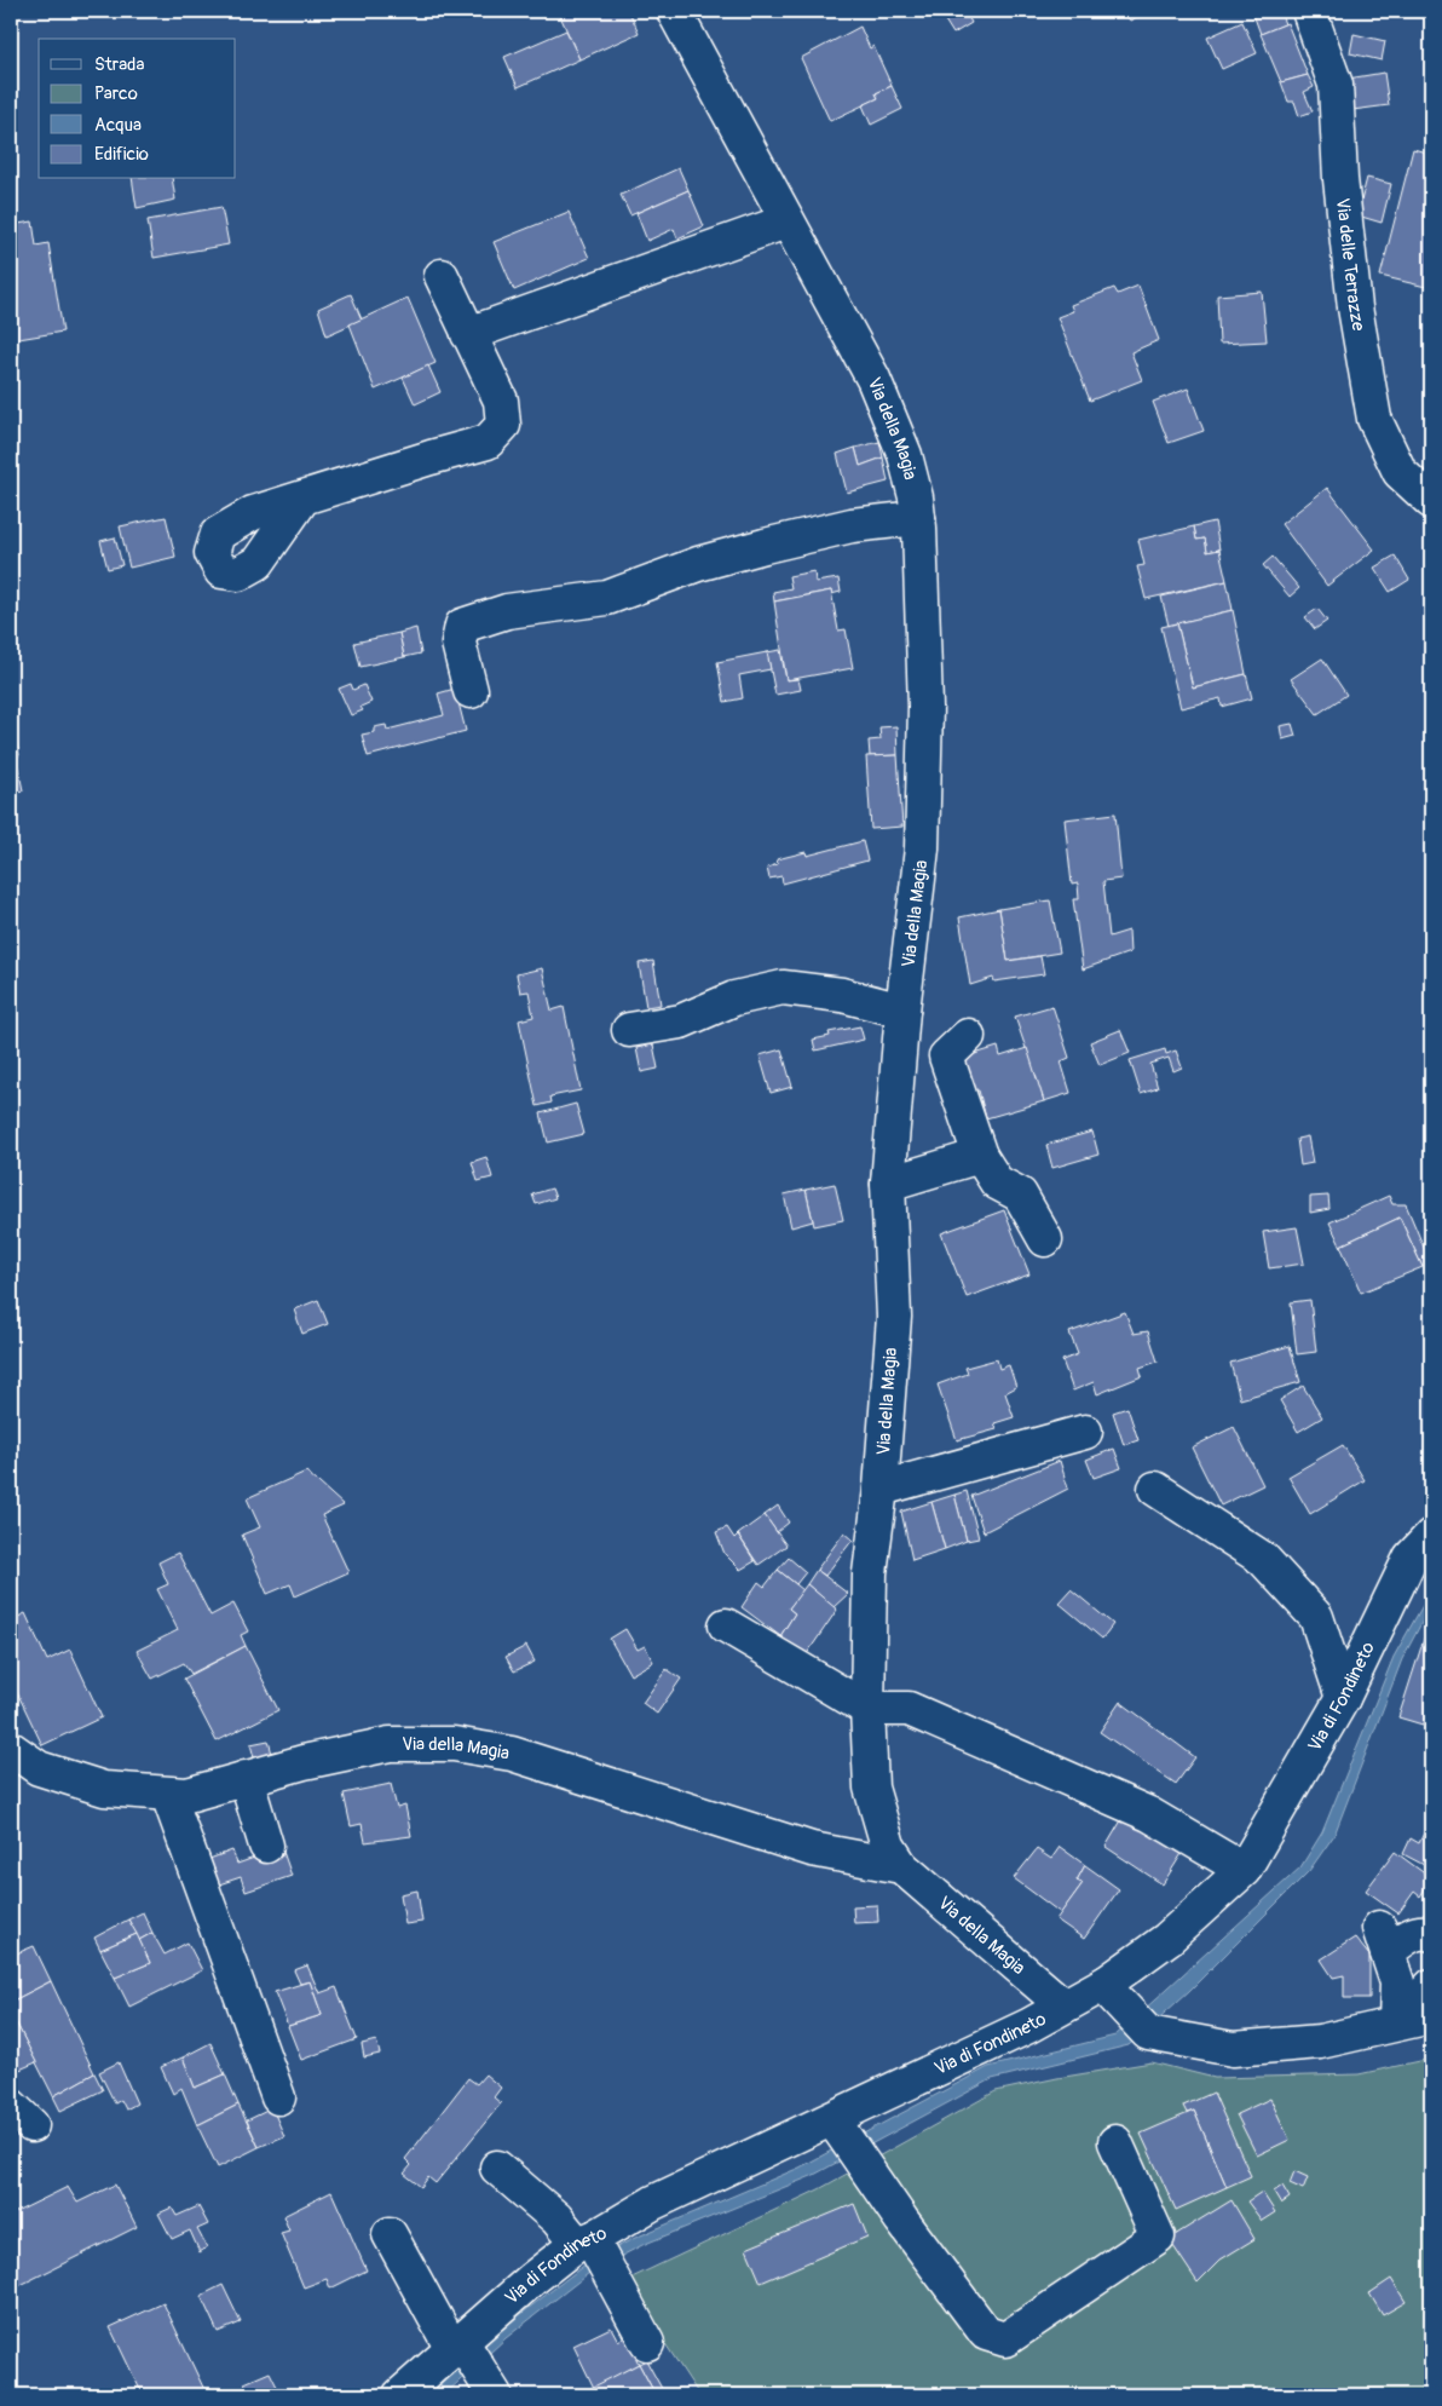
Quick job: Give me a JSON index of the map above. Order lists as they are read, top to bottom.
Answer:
{
  "streets": {
    "street": ["Via delle Terrazze", "Via della Magia", "Via di Fondineto"]
  },
  "crossings": [
    ["Via della Magia", "Via di Fondineto"]
  ],
  "legend": [
    "Strada",
    "Parco",
    "Acqua",
    "Edificio"
  ]
}
